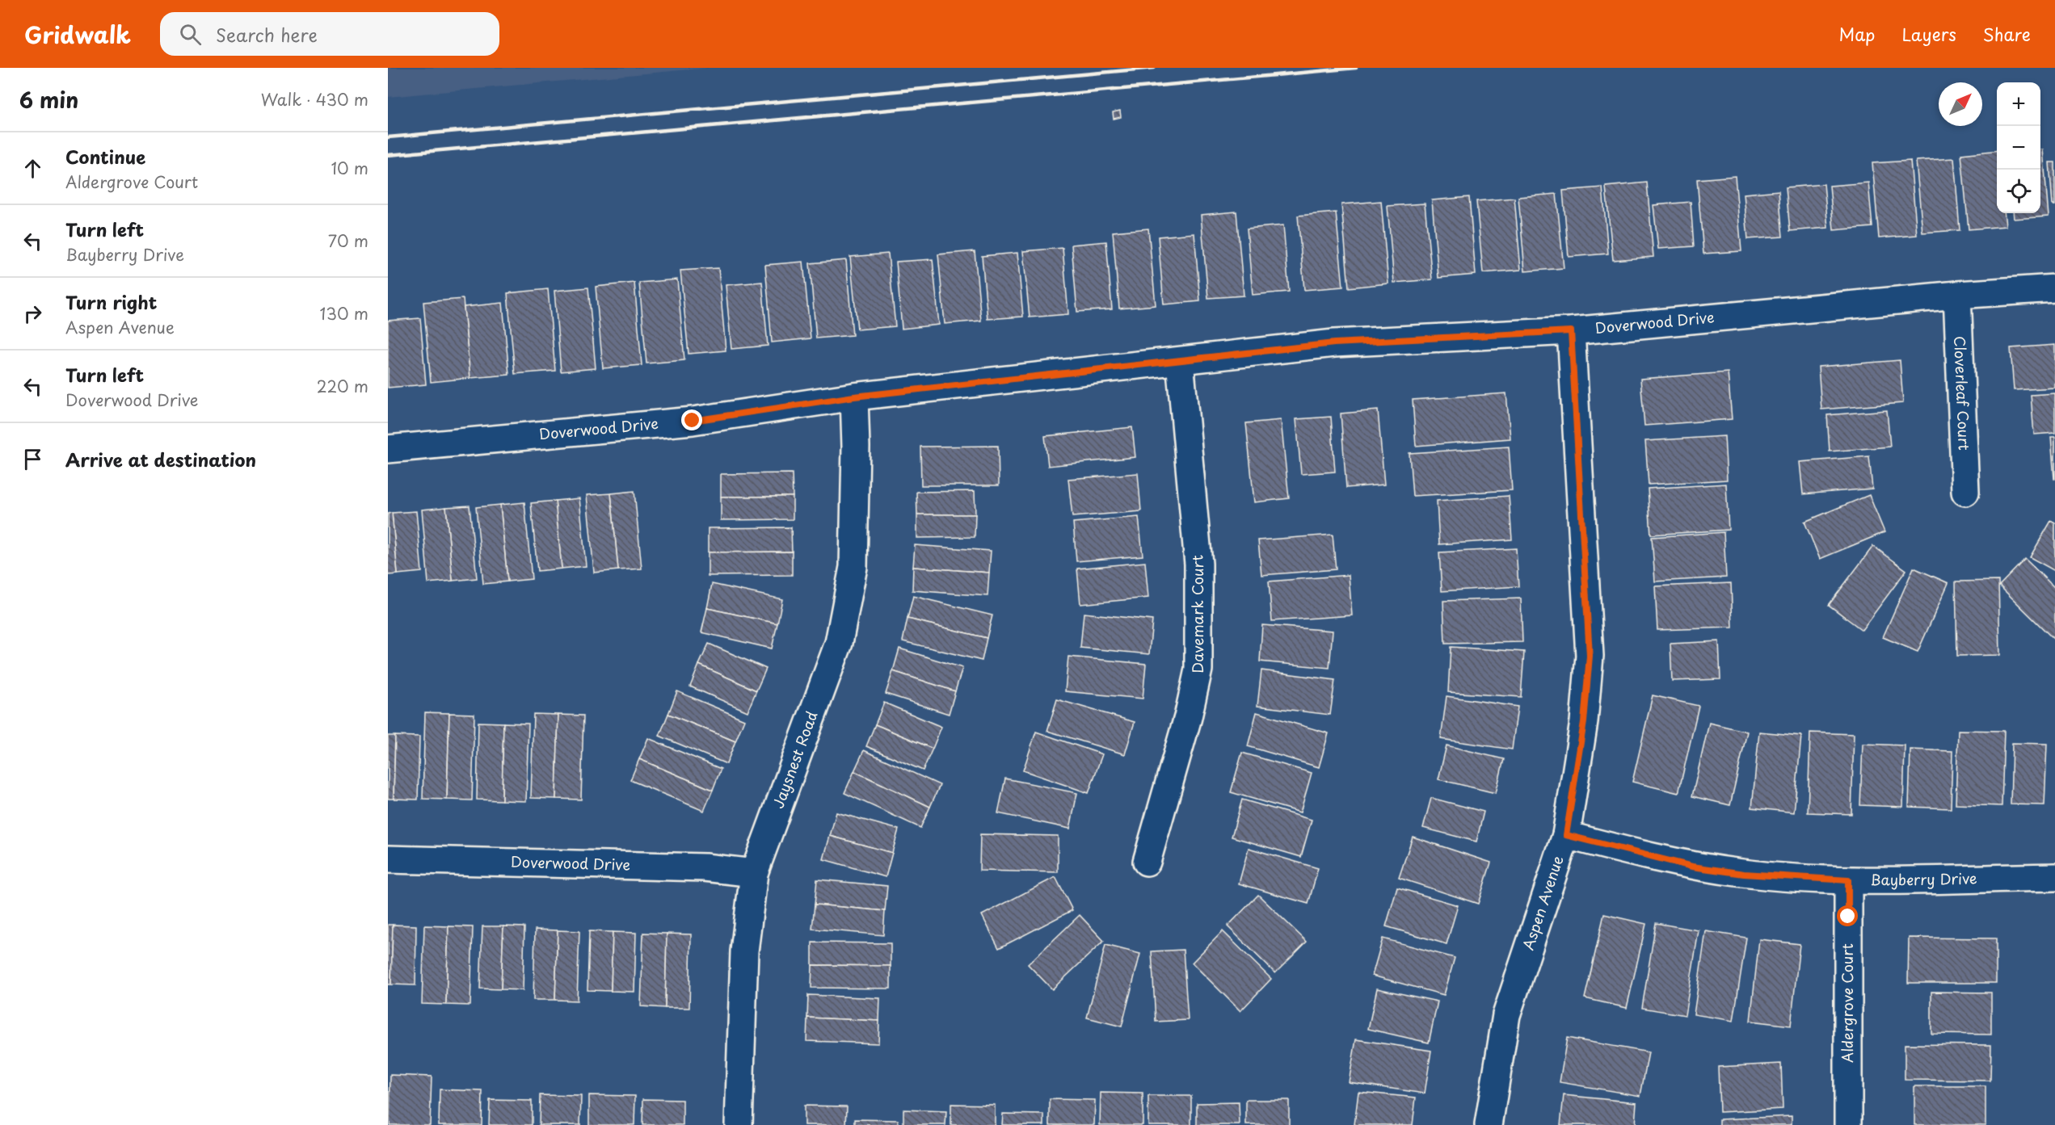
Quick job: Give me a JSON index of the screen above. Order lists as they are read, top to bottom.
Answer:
{
  "streets": {
    "street": [
      "Doverwood Drive",
      "Cloverleaf Court",
      "Davemark Court",
      "Jaysnest Road",
      "Bayberry Drive",
      "Aspen Avenue",
      "Aldergrove Court"
    ]
  },
  "crossings": [
    ["Doverwood Drive", "Cloverleaf Court"],
    ["Doverwood Drive", "Davemark Court"],
    ["Doverwood Drive", "Jaysnest Road"],
    ["Doverwood Drive", "Aspen Avenue"],
    ["Bayberry Drive", "Aspen Avenue"],
    ["Bayberry Drive", "Aldergrove Court"]
  ],
  "north": "top right",
  "page": {
    "header": "Gridwalk",
    "search": "Search here",
    "nav": ["Map", "Layers", "Share"],
    "heading": ["6 min", "Walk · 430 m"],
    "map_buttons": ["+", "−"],
    "list": [
      ["Continue", "Aldergrove Court", "10 m"],
      ["Turn left", "Bayberry Drive", "70 m"],
      ["Turn right", "Aspen Avenue", "130 m"],
      ["Turn left", "Doverwood Drive", "220 m"],
      "Arrive at destination"
    ]
  }
}
